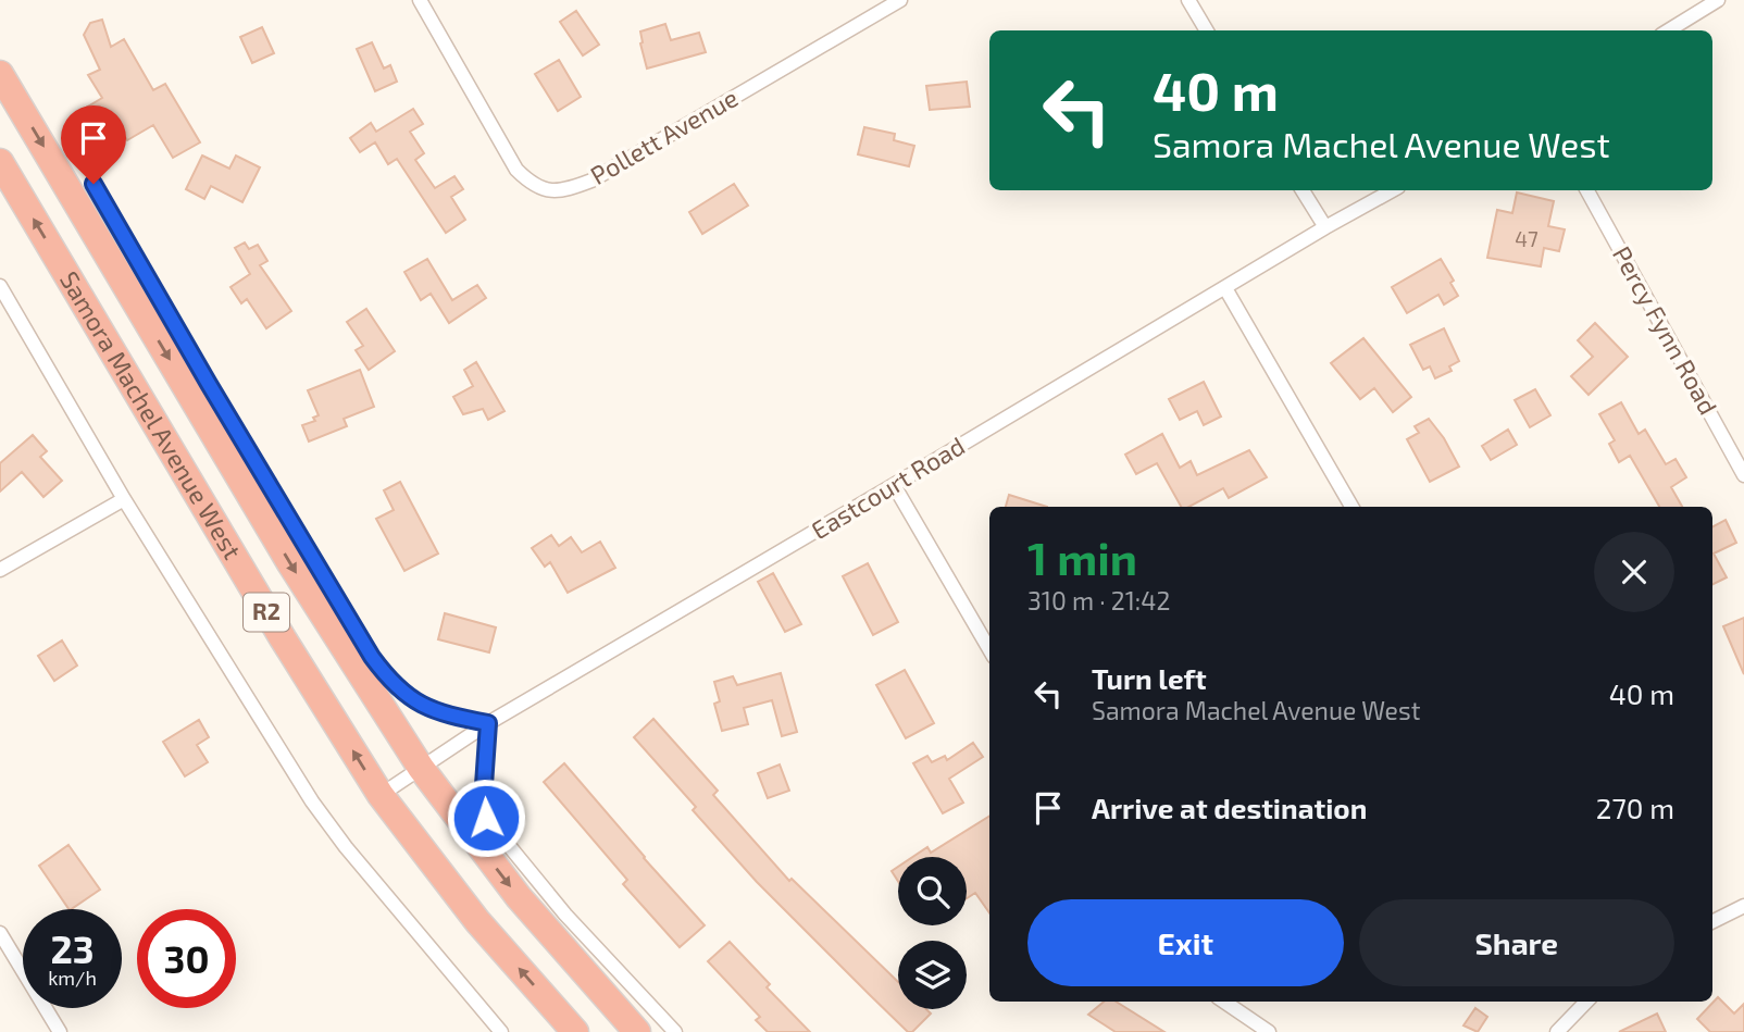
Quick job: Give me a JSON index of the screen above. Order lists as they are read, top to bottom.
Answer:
{
  "streets": {
    "highway": ["Samora Machel Avenue West", "R2"],
    "street": ["Pollett Avenue", "Percy Fynn Road", "Eastcourt Road"]
  },
  "crossings": [
    ["Samora Machel Avenue West", "Eastcourt Road"]
  ],
  "house_numbers": ["47"],
  "page": {
    "turn": ["40 m", "Samora Machel Avenue West"],
    "heading": ["1 min", "310 m · 21:42"],
    "list": [
      {
        "name": "Turn left",
        "note": "Samora Machel Avenue West",
        "value": "40 m"
      },
      {
        "name": "Arrive at destination",
        "value": "270 m"
      }
    ],
    "buttons": ["Exit", "Share"],
    "speed": "23 km/h",
    "limit": "30"
  }
}
